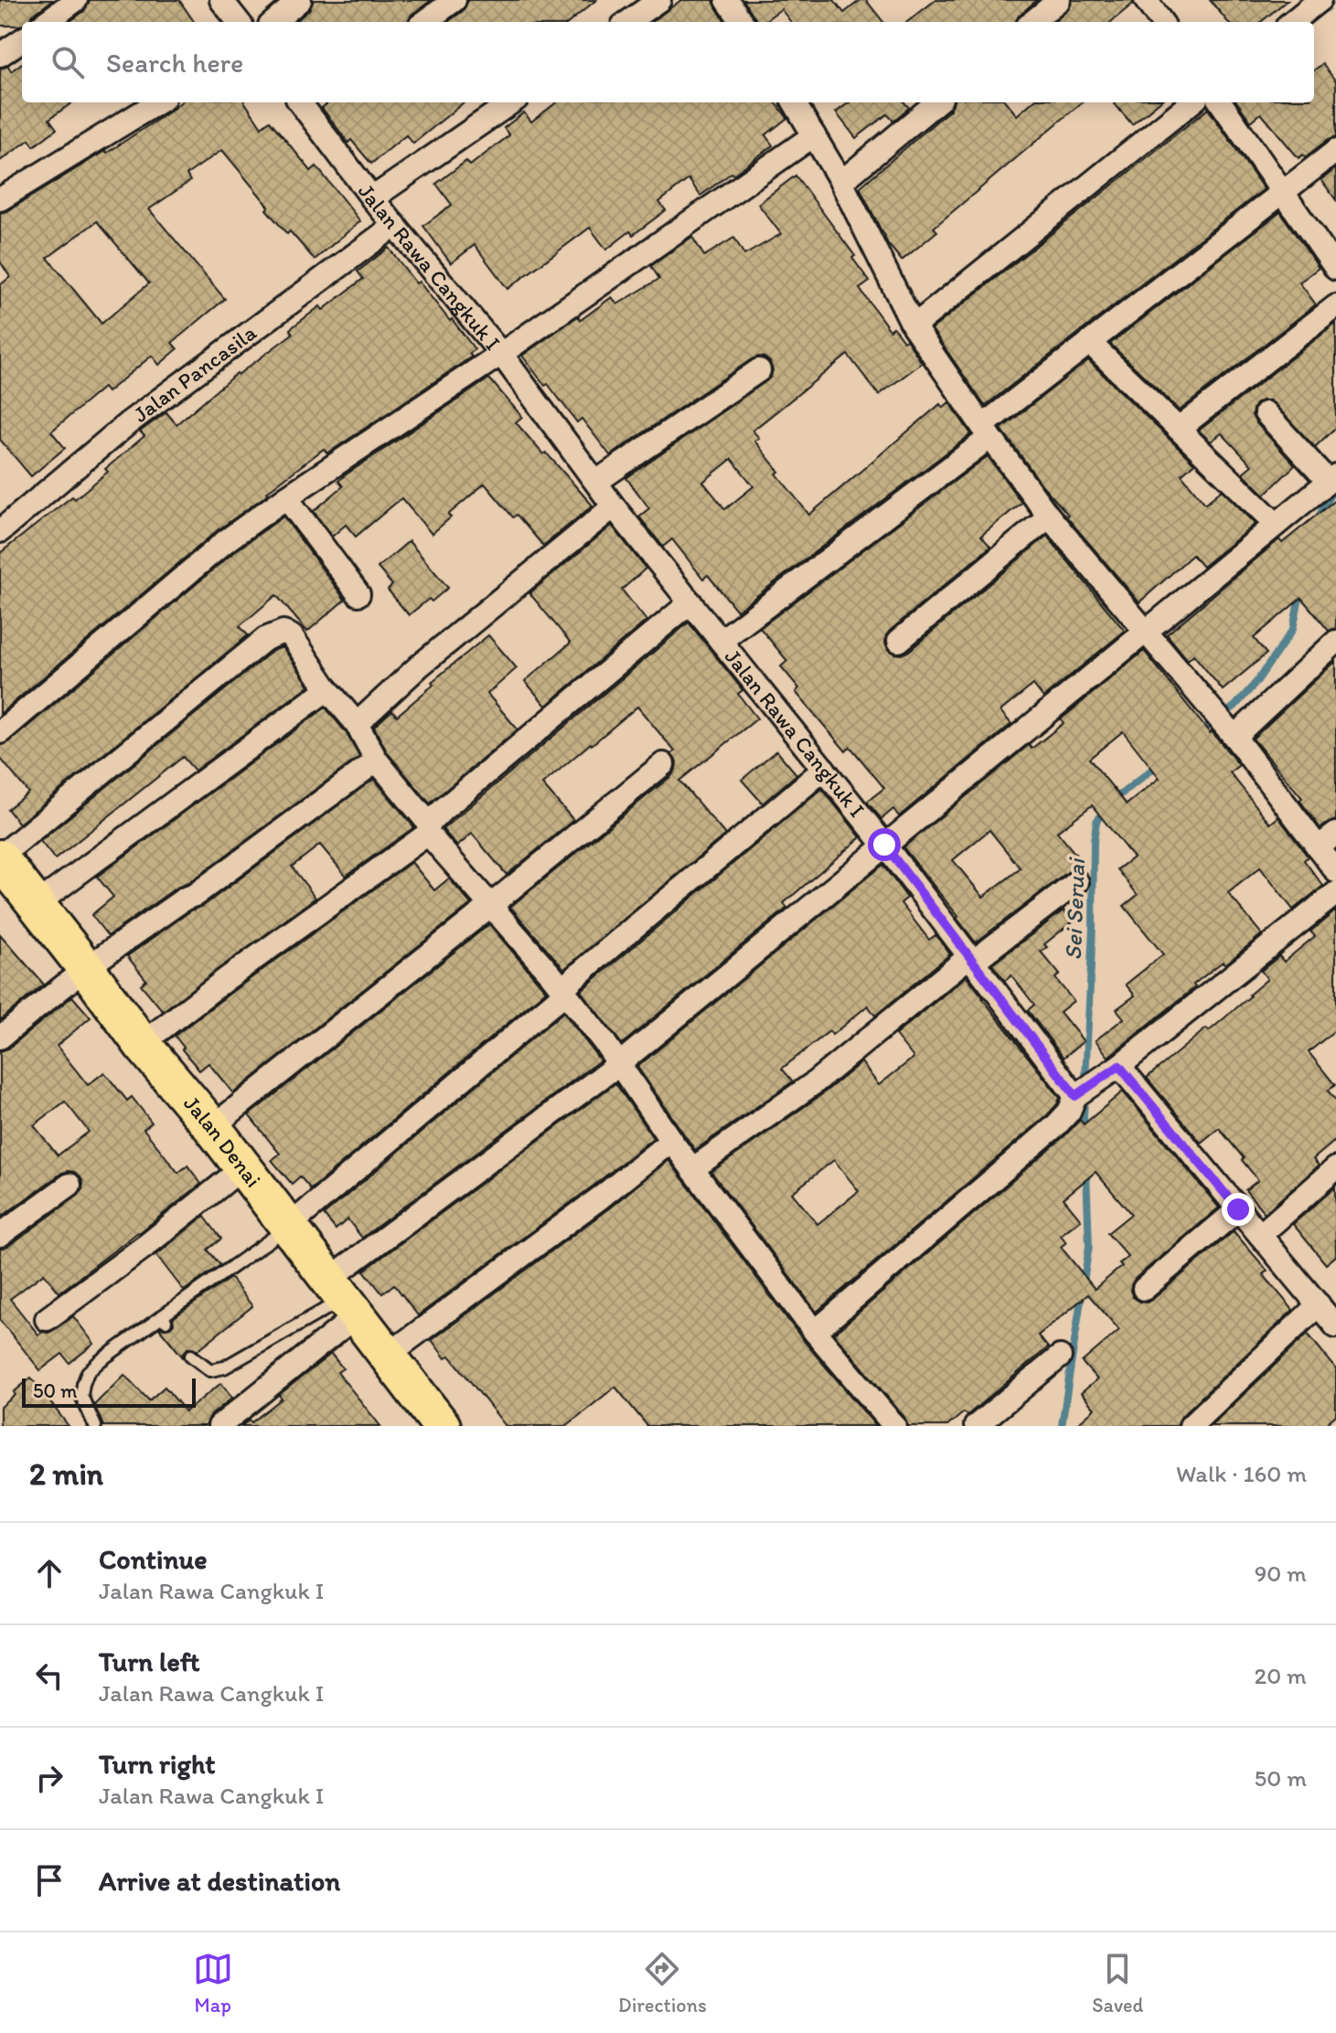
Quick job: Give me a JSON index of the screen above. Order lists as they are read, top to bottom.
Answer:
{
  "streets": {
    "main road": ["Jalan Denai"],
    "street": ["Jalan Rawa Cangkuk I", "Jalan Pancasila"]
  },
  "crossings": [
    ["Jalan Rawa Cangkuk I", "Jalan Pancasila"]
  ],
  "water": ["Sei Seruai"],
  "scale_bar": "50 m",
  "page": {
    "search": "Search here",
    "scale": "50 m",
    "heading": ["2 min", "Walk · 160 m"],
    "list": [
      ["Continue", "Jalan Rawa Cangkuk I", "90 m"],
      ["Turn left", "Jalan Rawa Cangkuk I", "20 m"],
      ["Turn right", "Jalan Rawa Cangkuk I", "50 m"],
      "Arrive at destination"
    ],
    "nav": ["Map", "Directions", "Saved"]
  }
}
